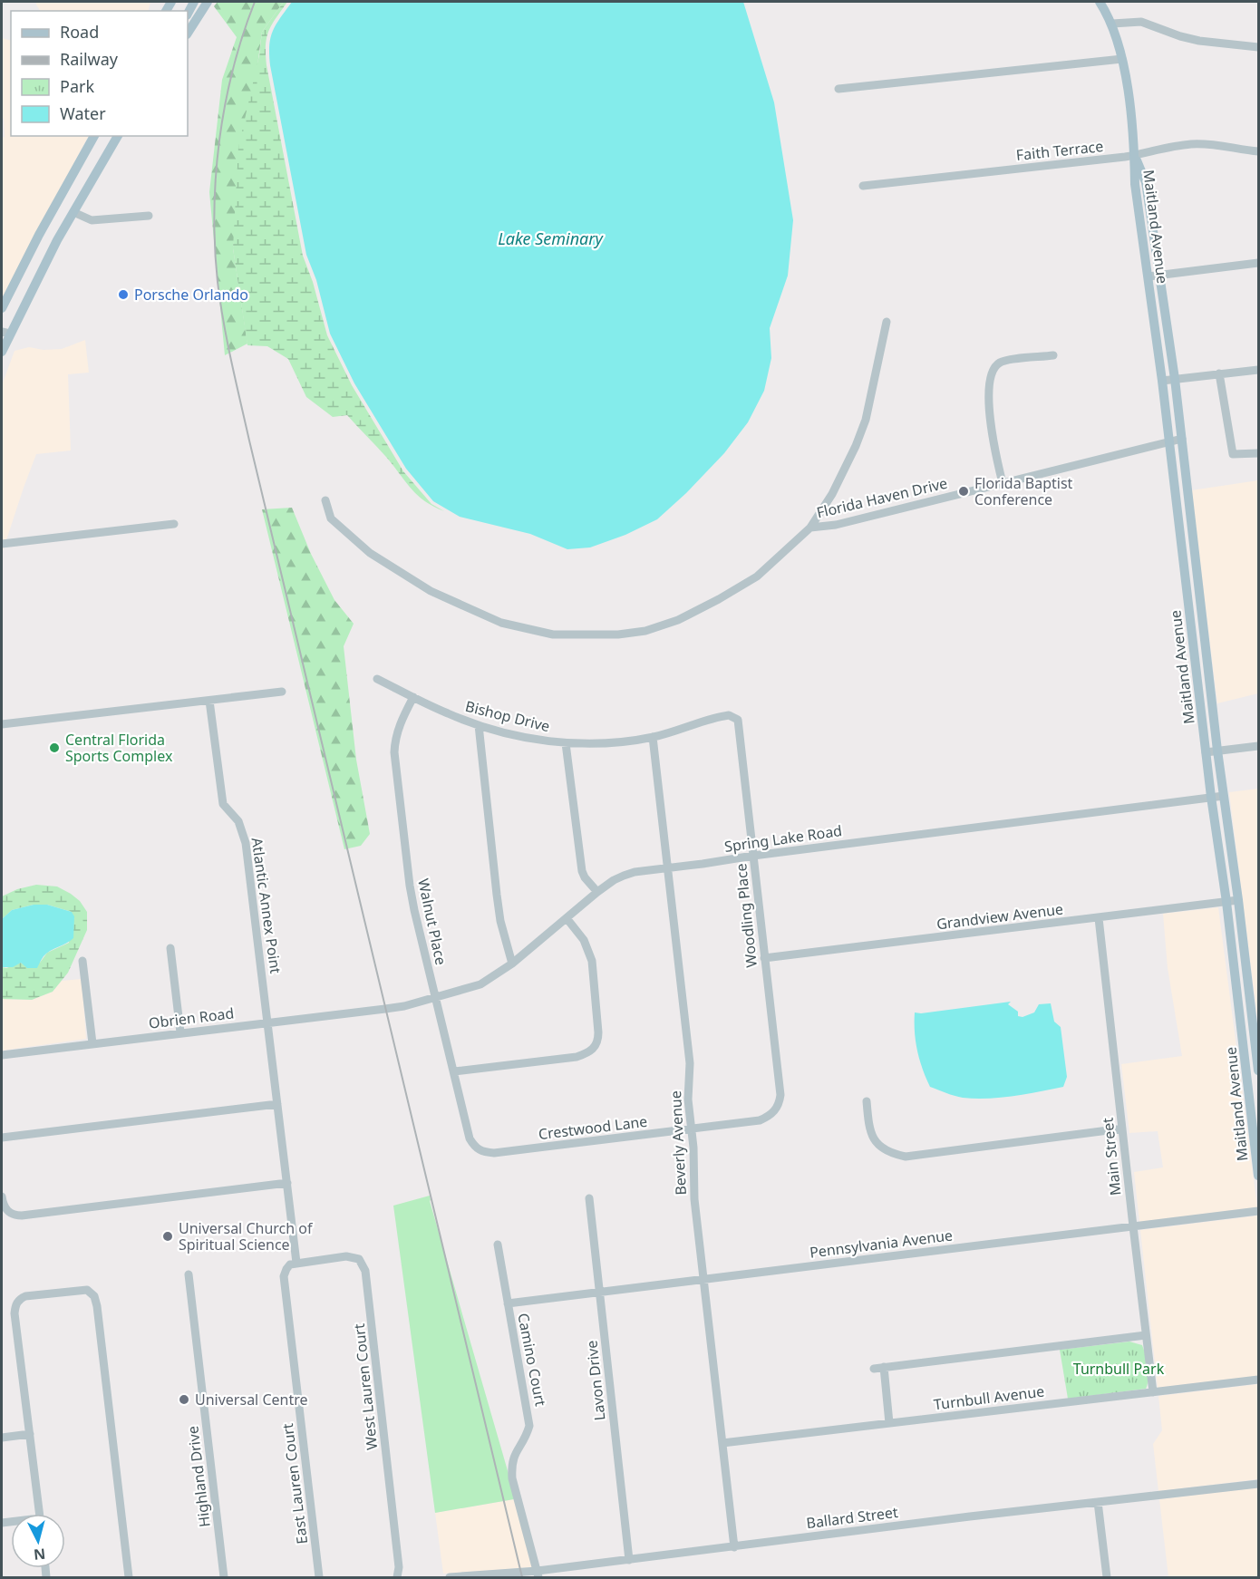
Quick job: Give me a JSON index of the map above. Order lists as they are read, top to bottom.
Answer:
{
  "streets": {
    "main road": ["Maitland Avenue"],
    "street": [
      "Faith Terrace",
      "Florida Haven Drive",
      "Bishop Drive",
      "Spring Lake Road",
      "Atlantic Annex Point",
      "Woodling Place",
      "Grandview Avenue",
      "Walnut Place",
      "Obrien Road",
      "Crestwood Lane",
      "Beverly Avenue",
      "Main Street",
      "Pennsylvania Avenue",
      "Camino Court",
      "Lavon Drive",
      "West Lauren Court",
      "Turnbull Avenue",
      "Highland Drive",
      "East Lauren Court",
      "Ballard Street"
    ]
  },
  "crossings": [
    ["Faith Terrace", "Maitland Avenue"],
    ["Maitland Avenue", "Florida Haven Drive"],
    ["Maitland Avenue", "Spring Lake Road"],
    ["Maitland Avenue", "Grandview Avenue"],
    ["Bishop Drive", "Woodling Place"],
    ["Bishop Drive", "Walnut Place"],
    ["Bishop Drive", "Beverly Avenue"],
    ["Spring Lake Road", "Woodling Place"],
    ["Spring Lake Road", "Walnut Place"],
    ["Spring Lake Road", "Obrien Road"],
    ["Spring Lake Road", "Beverly Avenue"],
    ["Atlantic Annex Point", "Obrien Road"],
    ["Atlantic Annex Point", "West Lauren Court"],
    ["Atlantic Annex Point", "East Lauren Court"],
    ["Woodling Place", "Grandview Avenue"],
    ["Woodling Place", "Crestwood Lane"],
    ["Grandview Avenue", "Main Street"],
    ["Walnut Place", "Crestwood Lane"],
    ["Crestwood Lane", "Beverly Avenue"],
    ["Beverly Avenue", "Pennsylvania Avenue"],
    ["Beverly Avenue", "Turnbull Avenue"],
    ["Beverly Avenue", "Ballard Street"],
    ["Main Street", "Pennsylvania Avenue"],
    ["Main Street", "Turnbull Avenue"],
    ["Pennsylvania Avenue", "Camino Court"],
    ["Pennsylvania Avenue", "Lavon Drive"],
    ["Camino Court", "Ballard Street"],
    ["Lavon Drive", "Ballard Street"],
    ["West Lauren Court", "East Lauren Court"]
  ],
  "water": ["Lake Seminary"],
  "parks": ["Turnbull Park"],
  "places": [
    "Porsche Orlando",
    "Florida Baptist Conference",
    "Central Florida Sports Complex",
    "Universal Church of Spiritual Science",
    "Universal Centre"
  ],
  "legend": [
    "Road",
    "Railway",
    "Park",
    "Water"
  ],
  "north": "bottom"
}
